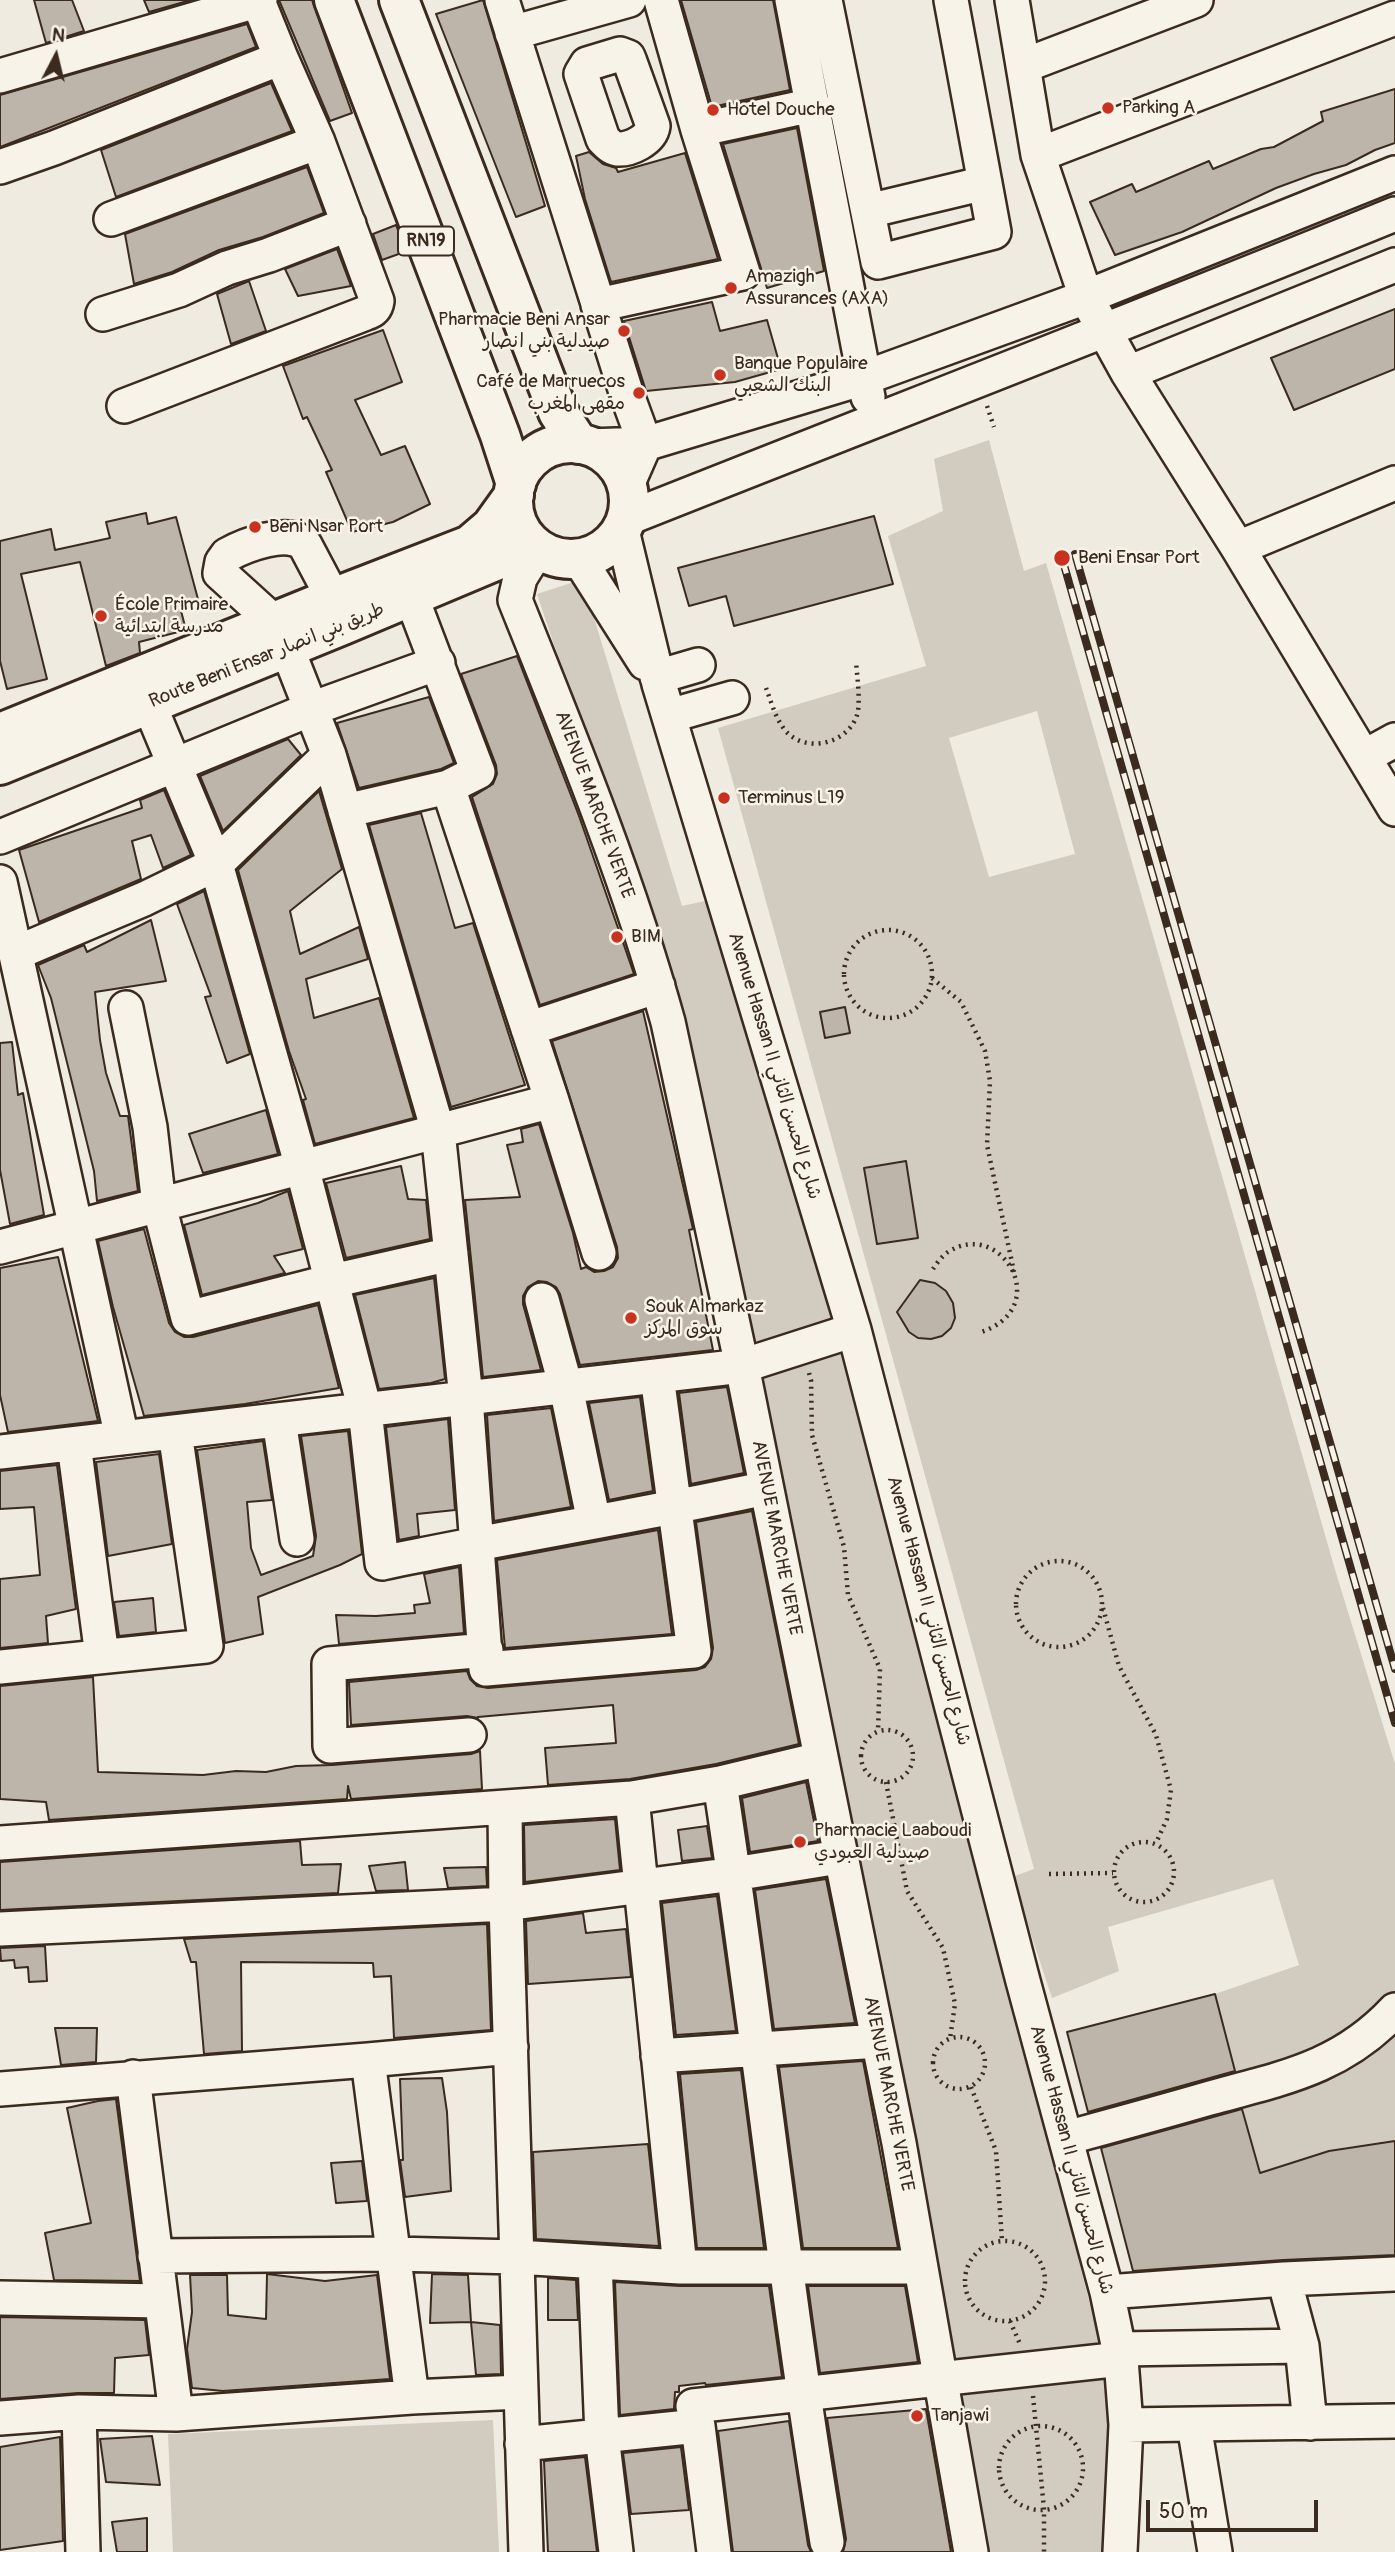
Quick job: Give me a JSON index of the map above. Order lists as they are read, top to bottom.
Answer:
{
  "streets": {
    "main road": ["RN19", "Route Beni Ensar طريق بني انصار"],
    "street": ["AVENUE MARCHE VERTE", "Avenue Hassan II شارع الحسن الثاني"]
  },
  "crossings": [
    ["RN19", "Route Beni Ensar طريق بني انصار"],
    ["RN19", "AVENUE MARCHE VERTE"],
    ["RN19", "Avenue Hassan II شارع الحسن الثاني"],
    ["Route Beni Ensar طريق بني انصار", "AVENUE MARCHE VERTE"],
    ["Route Beni Ensar طريق بني انصار", "Avenue Hassan II شارع الحسن الثاني"],
    ["AVENUE MARCHE VERTE", "Avenue Hassan II شارع الحسن الثاني"]
  ],
  "places": [
    "Parking A",
    "Hotel Douche",
    "Amazigh Assurances (AXA)",
    "Pharmacie Beni Ansar صيدلية بني انصار",
    "Banque Populaire البنك الشعبي",
    "Café de Marruecos مقهى المغرب",
    "Beni Nsar Port",
    "Beni Ensar Port",
    "École Primaire مدرسة ابتدائية",
    "Terminus L19",
    "BIM",
    "Souk Almarkaz سوق المركز",
    "Pharmacie Laaboudi صيدلية العبودي",
    "Tanjawi"
  ],
  "scale_bar": "50 m",
  "north": "top"
}
